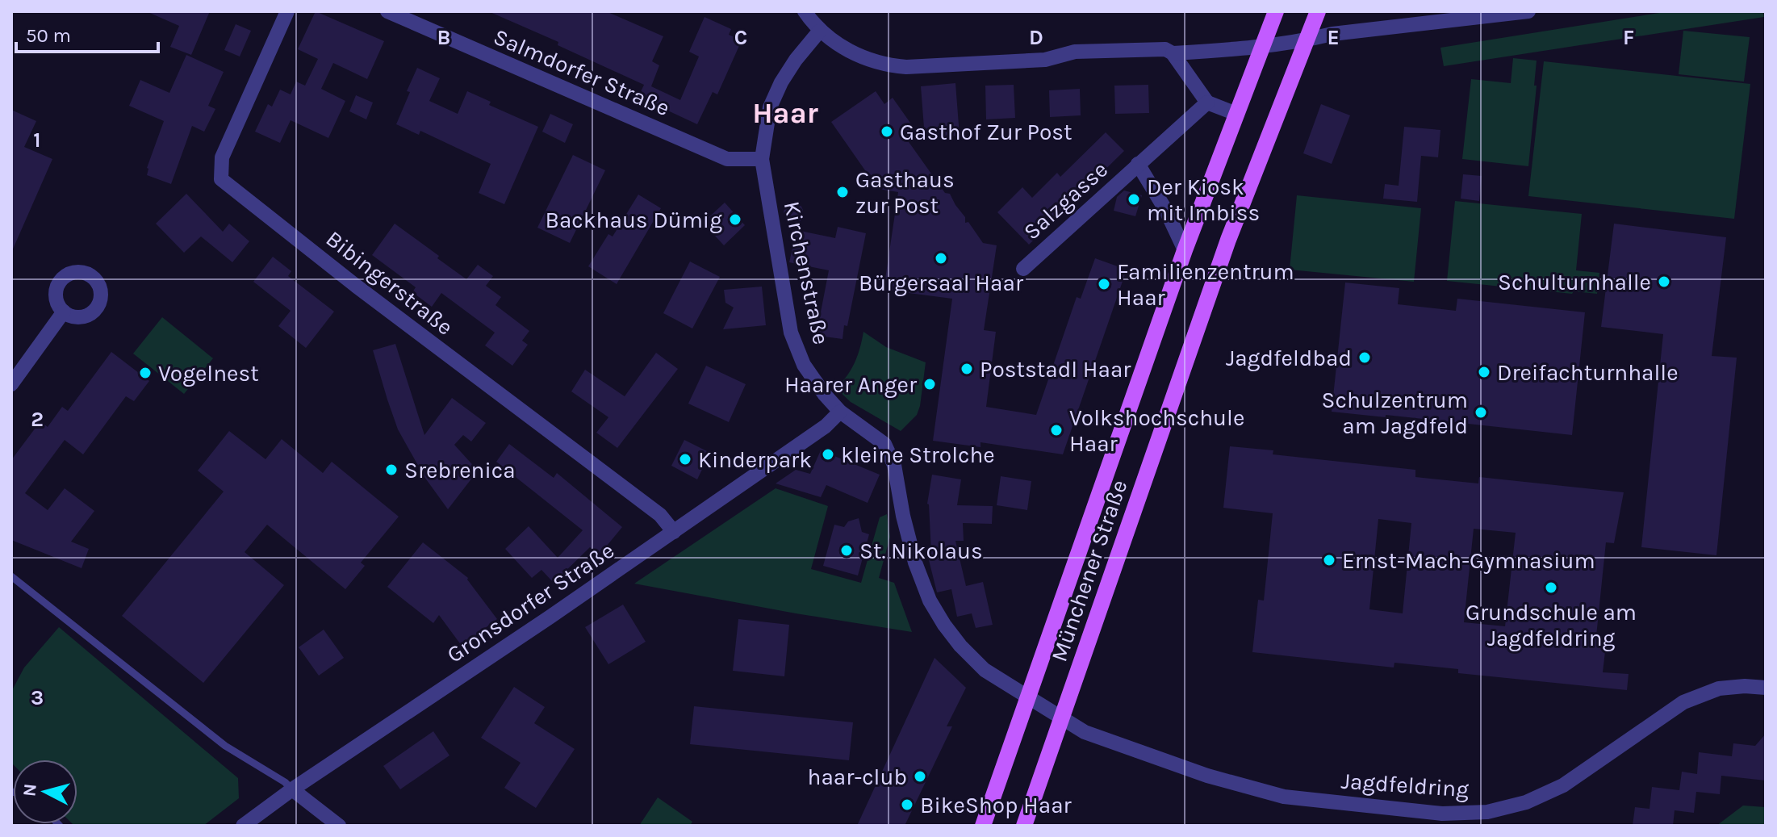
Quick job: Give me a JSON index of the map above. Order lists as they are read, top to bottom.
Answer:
{
  "streets": {
    "main road": ["Münchener Straße"],
    "street": [
      "Salmdorfer Straße",
      "Salzgasse",
      "Kirchenstraße",
      "Bibingerstraße",
      "Gronsdorfer Straße",
      "Jagdfeldring"
    ]
  },
  "crossings": [
    ["Salmdorfer Straße", "Kirchenstraße"],
    ["Salzgasse", "Münchener Straße"],
    ["Kirchenstraße", "Münchener Straße"],
    ["Kirchenstraße", "Gronsdorfer Straße"],
    ["Kirchenstraße", "Jagdfeldring"],
    ["Bibingerstraße", "Gronsdorfer Straße"],
    ["Münchener Straße", "Jagdfeldring"]
  ],
  "districts": ["Haar"],
  "places": [
    "Gasthof Zur Post",
    "Gasthaus zur Post",
    "Der Kiosk mit Imbiss",
    "Backhaus Dümig",
    "Bürgersaal Haar",
    "Schulturnhalle",
    "Familienzentrum Haar",
    "Jagdfeldbad",
    "Poststadl Haar",
    "Dreifachturnhalle",
    "Vogelnest",
    "Haarer Anger",
    "Schulzentrum am Jagdfeld",
    "Volkshochschule Haar",
    "kleine Strolche",
    "Kinderpark",
    "Srebrenica",
    "St. Nikolaus",
    "Ernst-Mach-Gymnasium",
    "Grundschule am Jagdfeldring",
    "haar-club",
    "BikeShop Haar"
  ],
  "scale_bar": "50 m",
  "north": "left",
  "grid": {
    "columns": [
      "B",
      "C",
      "D",
      "E",
      "F"
    ],
    "rows": ["1", "2", "3"]
  }
}
